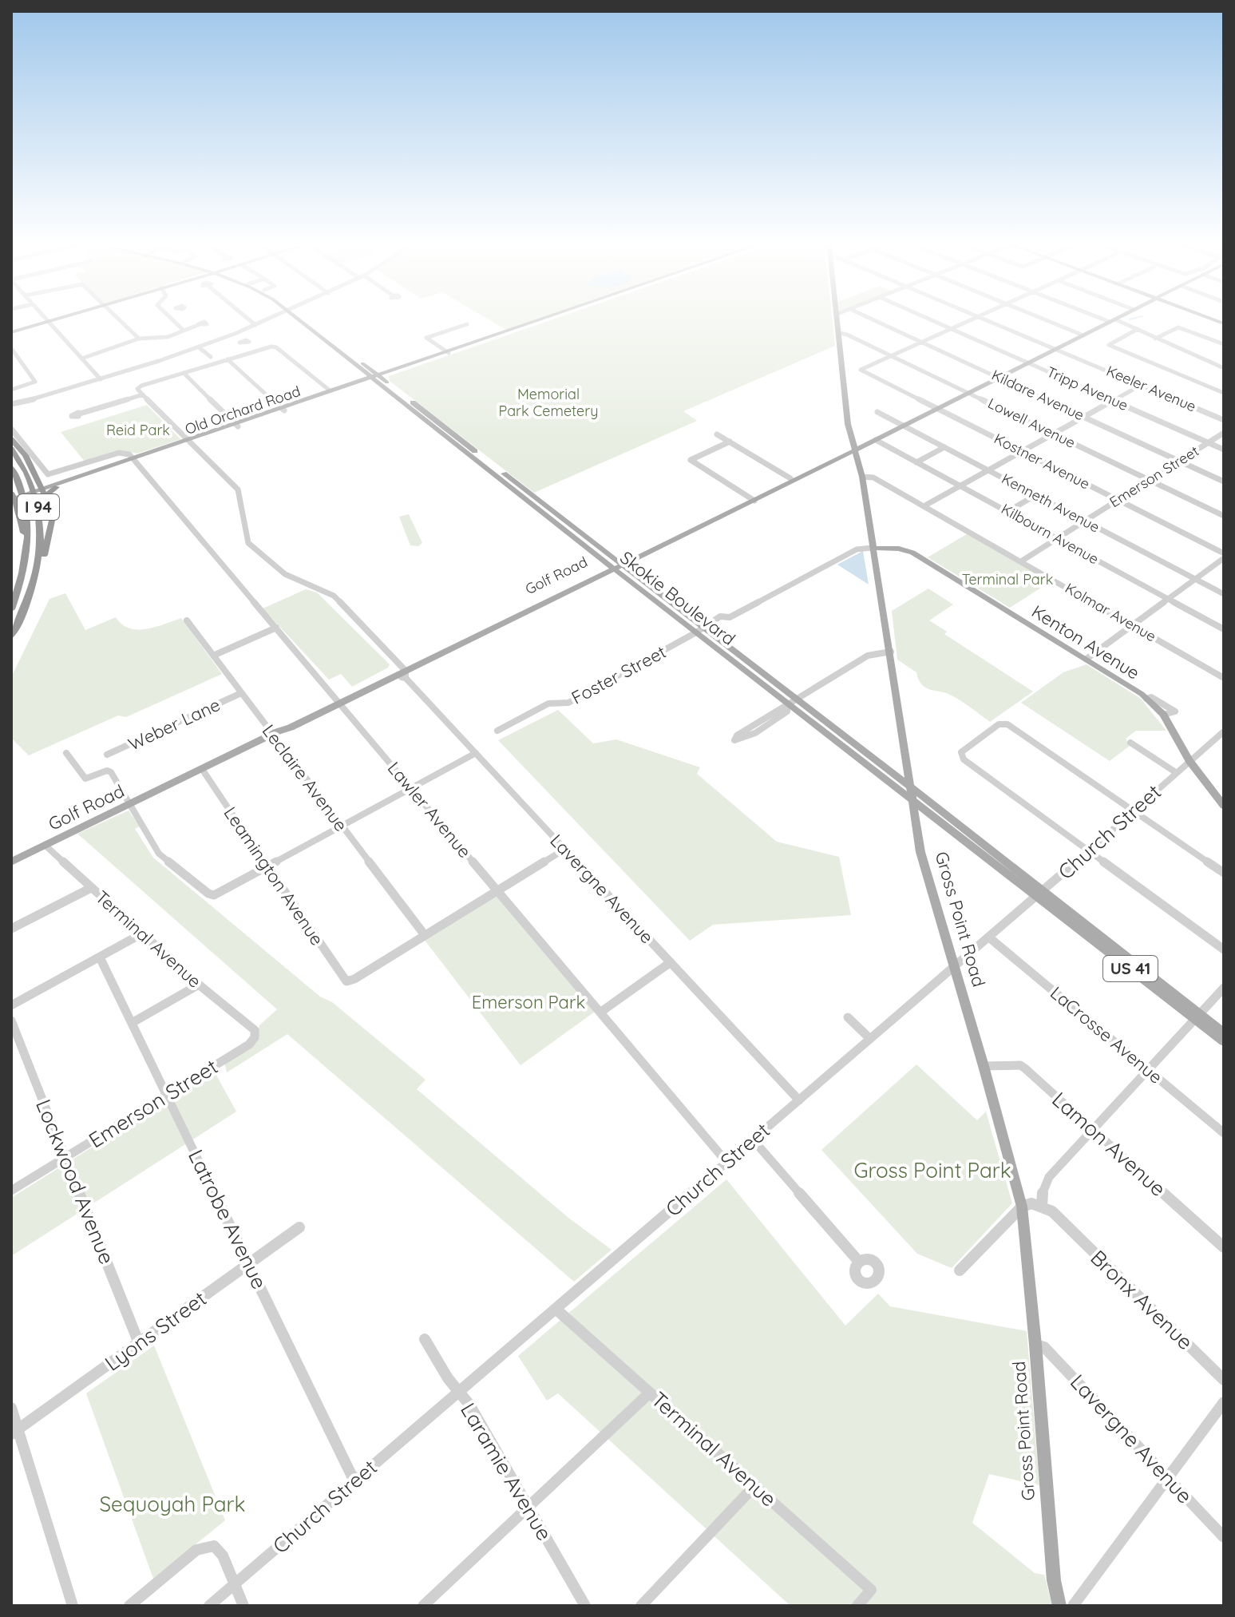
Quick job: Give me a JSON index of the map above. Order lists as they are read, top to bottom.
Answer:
{
  "streets": {
    "highway": ["I 94"],
    "main road": [
      "Old Orchard Road",
      "Golf Road",
      "Skokie Boulevard",
      "Kenton Avenue",
      "Gross Point Road",
      "US 41"
    ],
    "street": [
      "Tripp Avenue",
      "Keeler Avenue",
      "Kildare Avenue",
      "Lowell Avenue",
      "Kostner Avenue",
      "Emerson Street",
      "Kenneth Avenue",
      "Kilbourn Avenue",
      "Kolmar Avenue",
      "Foster Street",
      "Weber Lane",
      "Leclaire Avenue",
      "Lawler Avenue",
      "Church Street",
      "Leamington Avenue",
      "Lavergne Avenue",
      "Terminal Avenue",
      "LaCrosse Avenue",
      "Lamon Avenue",
      "Lockwood Avenue",
      "Latrobe Avenue",
      "Bronx Avenue",
      "Lyons Street",
      "Laramie Avenue"
    ]
  },
  "crossings": [
    ["Tripp Avenue", "Emerson Street"],
    ["Tripp Avenue", "Golf Road"],
    ["Keeler Avenue", "Golf Road"],
    ["Kildare Avenue", "Emerson Street"],
    ["Kildare Avenue", "Golf Road"],
    ["Old Orchard Road", "Skokie Boulevard"],
    ["Old Orchard Road", "Lawler Avenue"],
    ["Old Orchard Road", "Lavergne Avenue"],
    ["Lowell Avenue", "Kostner Avenue"],
    ["Lowell Avenue", "Emerson Street"],
    ["Lowell Avenue", "Golf Road"],
    ["Lowell Avenue", "Gross Point Road"],
    ["Kostner Avenue", "Emerson Street"],
    ["Kostner Avenue", "Golf Road"],
    ["Emerson Street", "Kenneth Avenue"],
    ["Emerson Street", "Kilbourn Avenue"],
    ["Emerson Street", "Kolmar Avenue"],
    ["Emerson Street", "Terminal Avenue"],
    ["Emerson Street", "Lockwood Avenue"],
    ["Emerson Street", "Latrobe Avenue"],
    ["Kenneth Avenue", "Golf Road"],
    ["Kilbourn Avenue", "Golf Road"],
    ["Golf Road", "Skokie Boulevard"],
    ["Golf Road", "Leclaire Avenue"],
    ["Golf Road", "Lawler Avenue"],
    ["Golf Road", "Leamington Avenue"],
    ["Golf Road", "Lavergne Avenue"],
    ["Golf Road", "Gross Point Road"],
    ["Golf Road", "Terminal Avenue"],
    ["Skokie Boulevard", "Foster Street"],
    ["Skokie Boulevard", "Church Street"],
    ["Skokie Boulevard", "Gross Point Road"],
    ["Kolmar Avenue", "Gross Point Road"],
    ["Kenton Avenue", "Foster Street"],
    ["Kenton Avenue", "Church Street"],
    ["Kenton Avenue", "Gross Point Road"],
    ["Foster Street", "Gross Point Road"],
    ["Weber Lane", "Leclaire Avenue"],
    ["Leclaire Avenue", "Leamington Avenue"],
    ["Lawler Avenue", "Church Street"],
    ["Church Street", "Lavergne Avenue"],
    ["Church Street", "Gross Point Road"],
    ["Church Street", "Terminal Avenue"],
    ["Church Street", "LaCrosse Avenue"],
    ["Church Street", "Latrobe Avenue"],
    ["Church Street", "Laramie Avenue"],
    ["Lavergne Avenue", "Gross Point Road"],
    ["Gross Point Road", "Lamon Avenue"],
    ["Gross Point Road", "Bronx Avenue"],
    ["Lockwood Avenue", "Lyons Street"],
    ["Latrobe Avenue", "Lyons Street"]
  ],
  "parks": [
    "Memorial Park Cemetery",
    "Reid Park",
    "Terminal Park",
    "Emerson Park",
    "Gross Point Park",
    "Sequoyah Park"
  ]
}
